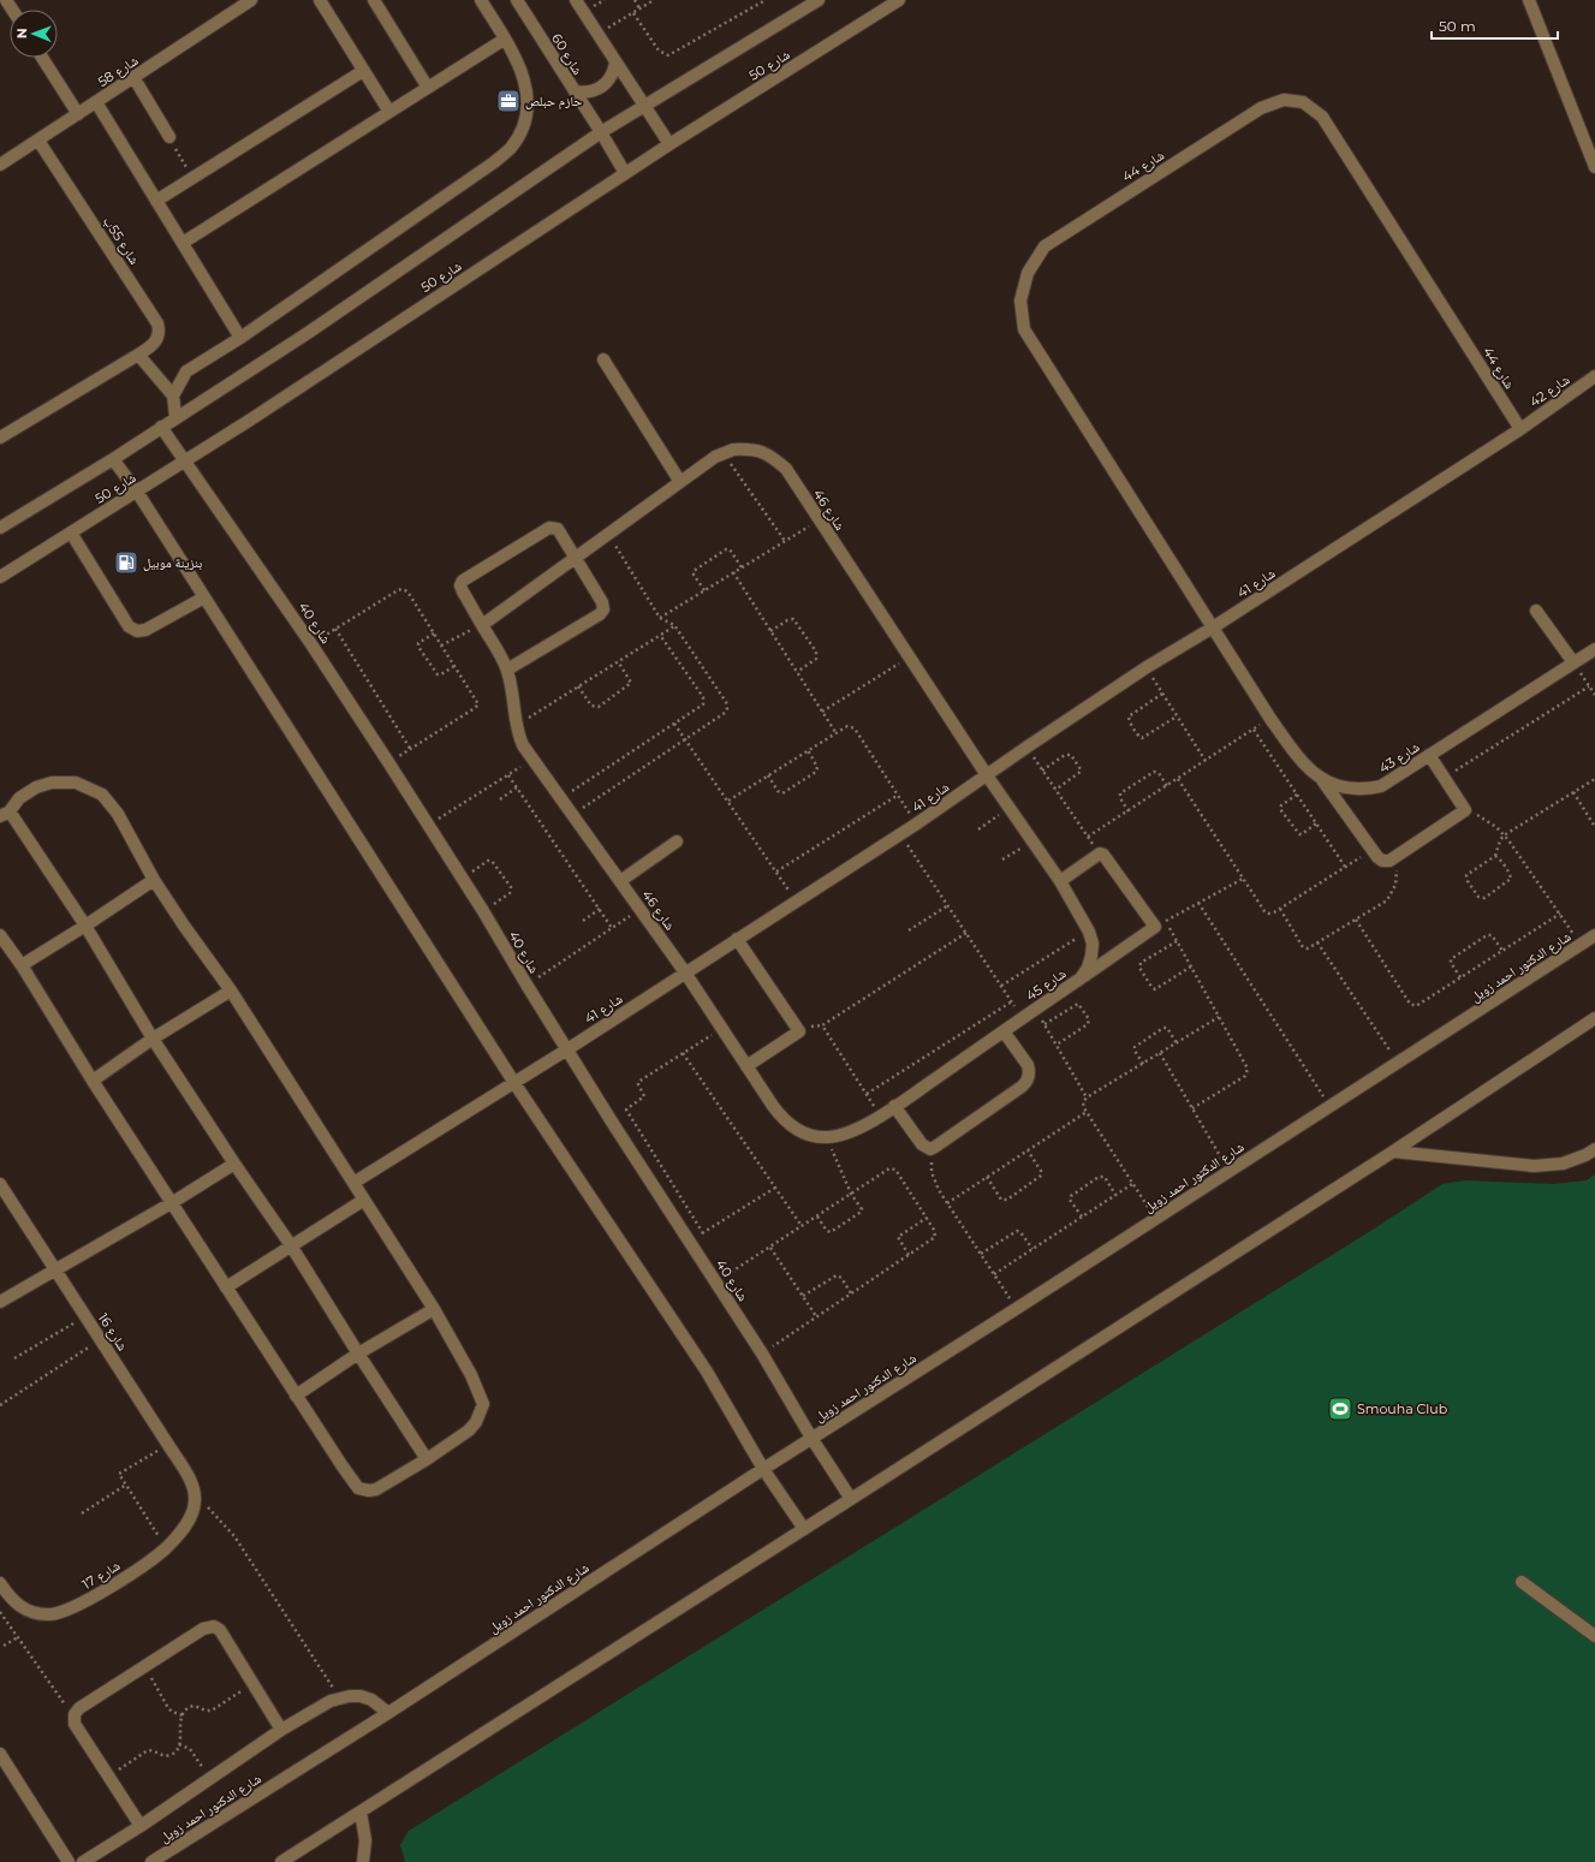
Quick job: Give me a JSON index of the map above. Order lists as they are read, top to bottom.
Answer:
{
  "streets": {
    "street": [
      "شارع 60",
      "شارع 50",
      "شارع 58",
      "شارع 44",
      "شارع 55ب",
      "شارع 42",
      "شارع 46",
      "شارع 41",
      "شارع 40",
      "شارع 43",
      "شارع الدكتور احمد زويل",
      "شارع 45",
      "شارع 16",
      "شارع 17"
    ]
  },
  "crossings": [
    ["شارع 60", "شارع 50"],
    ["شارع 50", "شارع 40"],
    ["شارع 58", "شارع 55ب"],
    ["شارع 44", "شارع 42"],
    ["شارع 44", "شارع 41"],
    ["شارع 44", "شارع 43"],
    ["شارع 42", "شارع 41"],
    ["شارع 46", "شارع 41"],
    ["شارع 46", "شارع 45"],
    ["شارع 41", "شارع 40"],
    ["شارع 41", "شارع 43"],
    ["شارع 41", "شارع 45"],
    ["شارع 40", "شارع الدكتور احمد زويل"],
    ["شارع 16", "شارع 17"]
  ],
  "places": {
    "office": ["حازم حبلص"],
    "fuel station": ["بنزينة موبيل"],
    "sports": ["Smouha Club"]
  },
  "scale_bar": "50 m",
  "north": "left"
}
